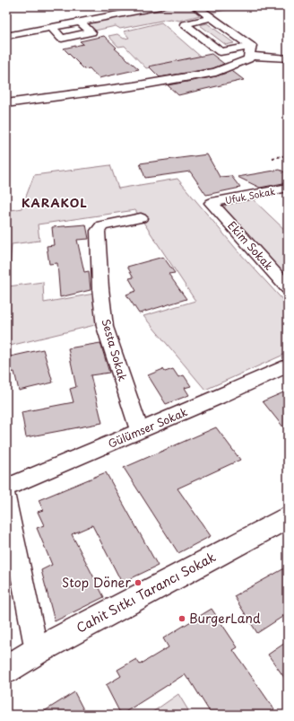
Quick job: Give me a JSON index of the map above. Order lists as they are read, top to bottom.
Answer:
{
  "streets": {
    "street": [
      "Ufuk Sokak",
      "Ekim Sokak",
      "Sesta Sokak",
      "Gülümser Sokak",
      "Cahit Sıtkı Tarancı Sokak"
    ]
  },
  "crossings": [
    ["Ufuk Sokak", "Ekim Sokak"],
    ["Sesta Sokak", "Gülümser Sokak"]
  ],
  "districts": ["KARAKOL"],
  "places": ["Stop Döner", "BurgerLand"]
}
